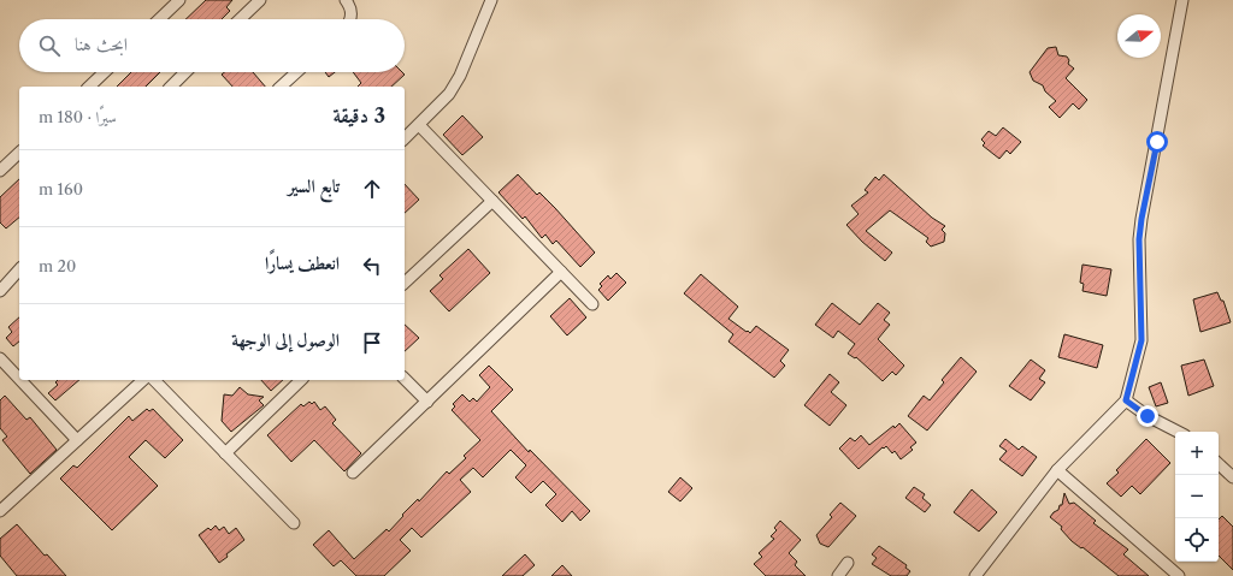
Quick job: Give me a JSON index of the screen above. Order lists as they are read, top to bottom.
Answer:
{
  "north": "right",
  "page": {
    "search": "ابحث هنا",
    "heading": ["3 دقيقة", "سيرًا · 180 m"],
    "list": [
      ["تابع السير", "160 m"],
      ["انعطف يسارًا", "20 m"],
      "الوصول إلى الوجهة"
    ],
    "map_buttons": ["+", "−"]
  }
}
